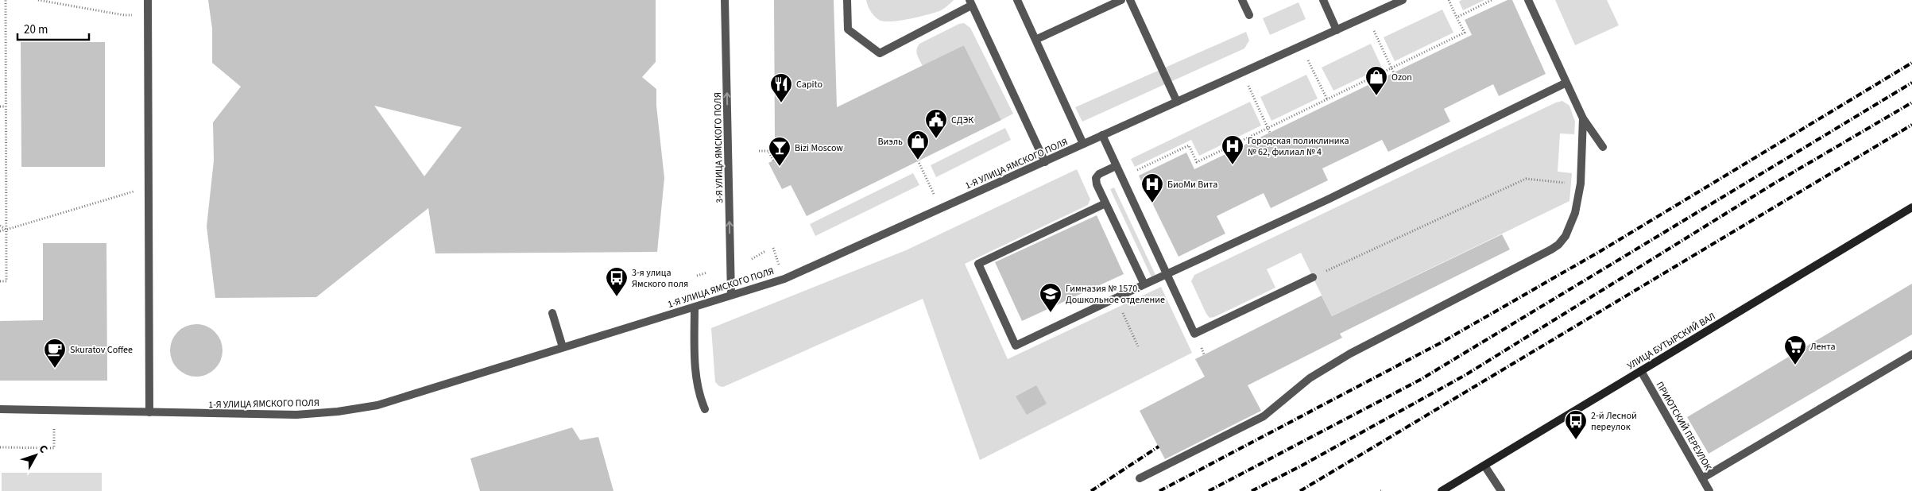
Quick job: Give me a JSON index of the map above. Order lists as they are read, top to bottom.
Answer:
{
  "streets": {
    "street": [
      "3-Я УЛИЦА ЯМСКОГО ПОЛЯ",
      "1-Я УЛИЦА ЯМСКОГО ПОЛЯ",
      "УЛИЦА БУТЫРСКИЙ ВАЛ",
      "ПРИЮТСКИЙ ПЕРЕУЛОК"
    ]
  },
  "crossings": [
    ["3-Я УЛИЦА ЯМСКОГО ПОЛЯ", "1-Я УЛИЦА ЯМСКОГО ПОЛЯ"],
    ["УЛИЦА БУТЫРСКИЙ ВАЛ", "ПРИЮТСКИЙ ПЕРЕУЛОК"]
  ],
  "one_way": ["3-Я УЛИЦА ЯМСКОГО ПОЛЯ"],
  "places": {
    "shop": ["Ozon", "Виэль"],
    "restaurant": ["Capito"],
    "public building": ["СДЭК"],
    "hospital": ["Городская поликлиника № 62, филиал № 4", "БиоМи Вита"],
    "bar": ["Bizi Moscow"],
    "bus stop": ["3-я улица Ямского поля", "2-й Лесной переулок"],
    "school or university": ["Гимназия № 1570. Дошкольное отделение"],
    "supermarket": ["Лента"],
    "cafe": ["Skuratov Coffee"]
  },
  "scale_bar": "20 m",
  "north": "top right"
}
